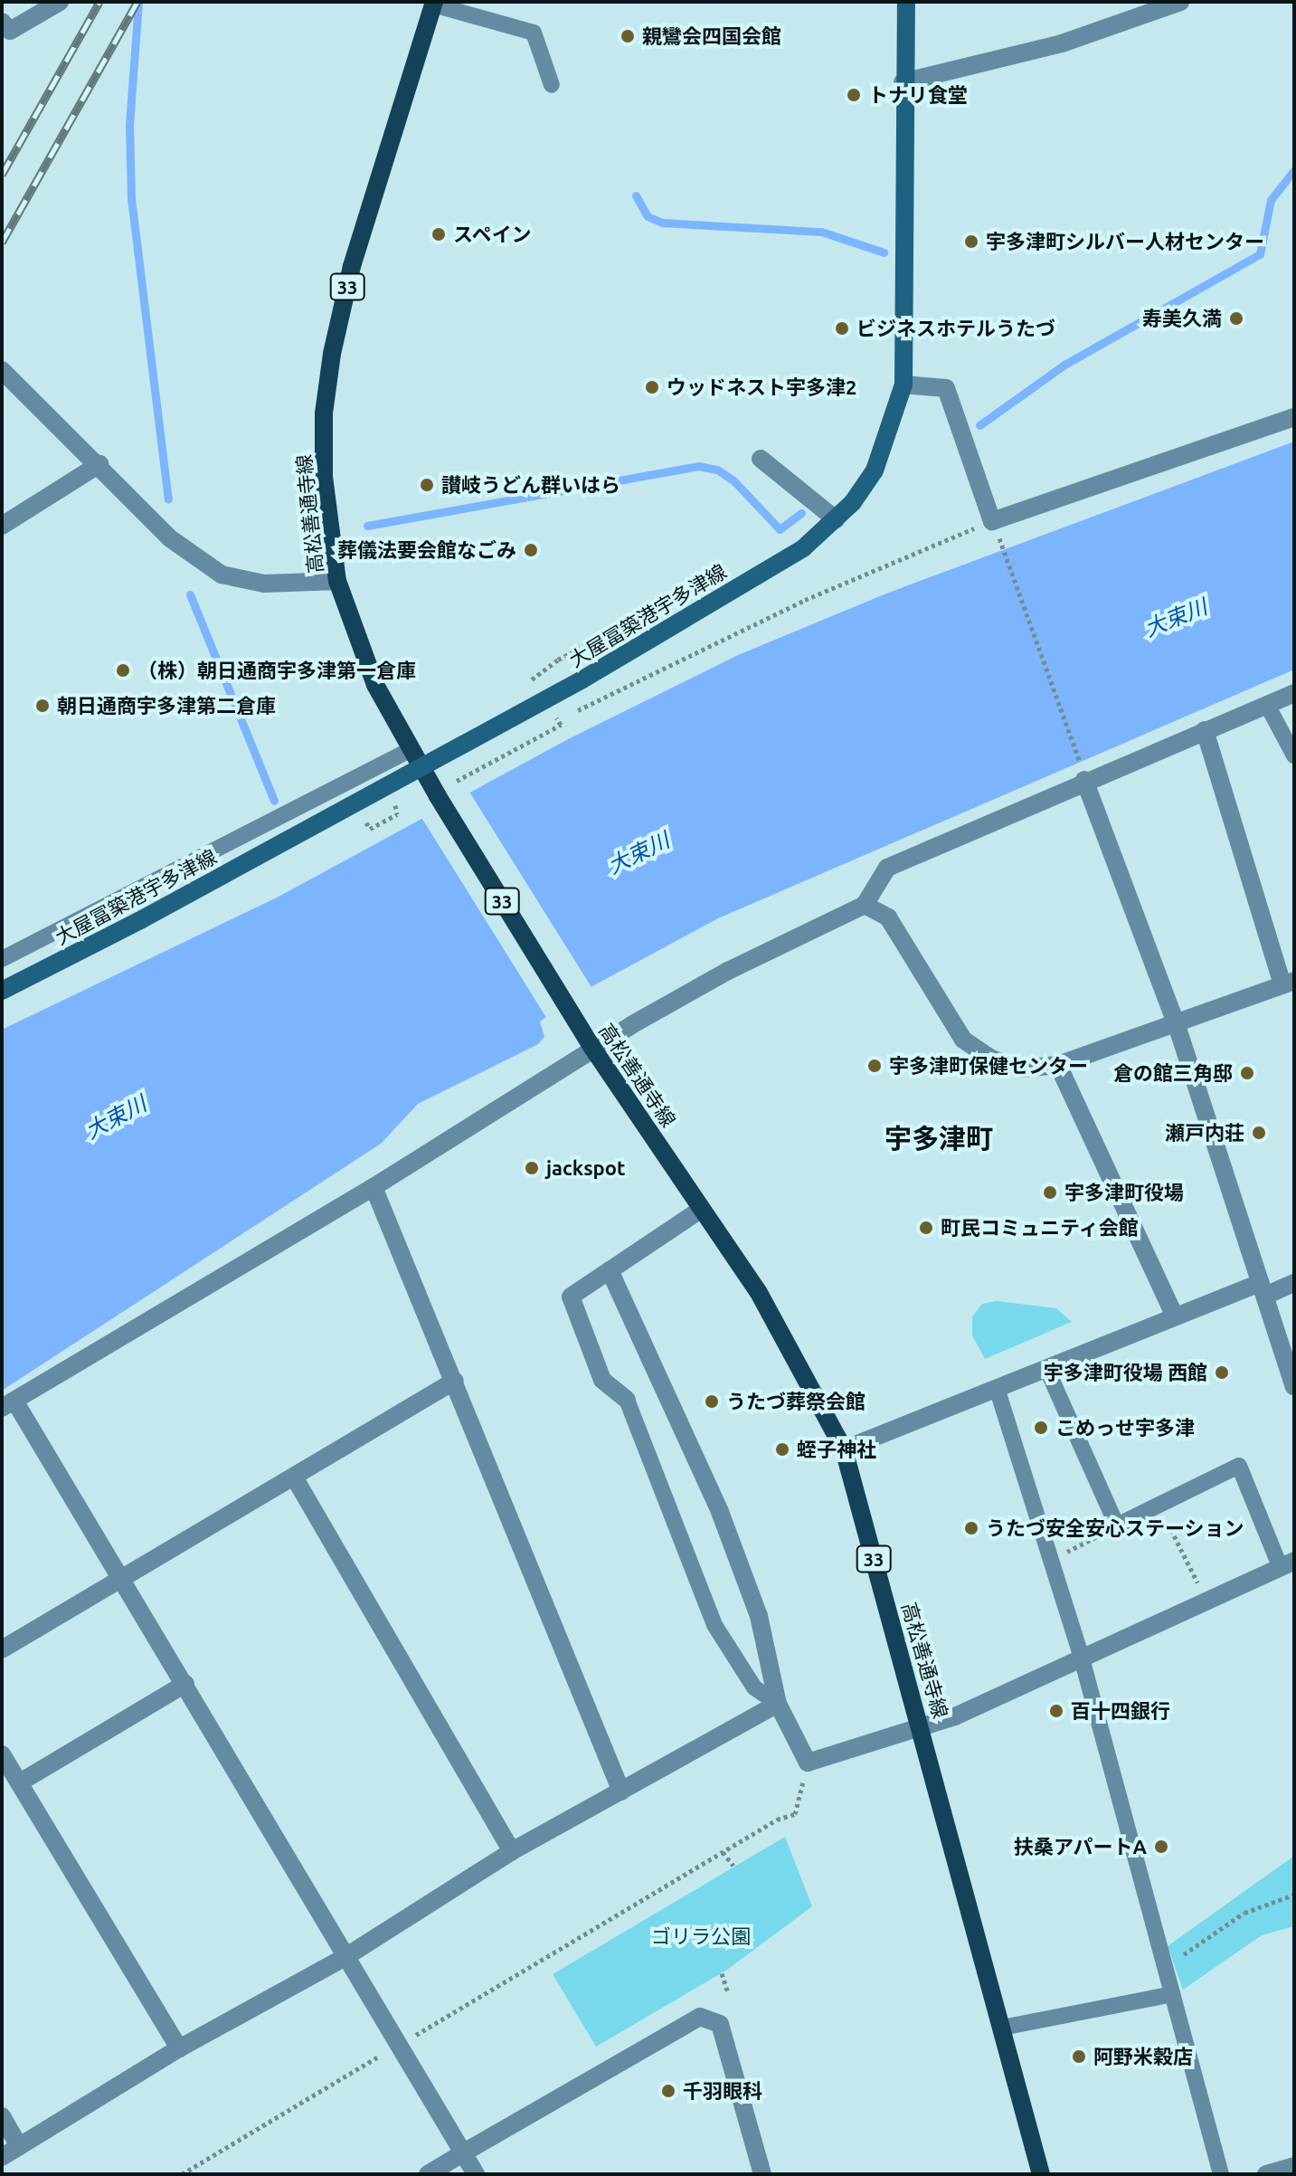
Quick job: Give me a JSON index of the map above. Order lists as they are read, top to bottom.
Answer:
{
  "streets": {
    "main road": ["33", "高松善通寺線", "大屋冨築港宇多津線"]
  },
  "districts": ["宇多津町"],
  "water": ["大束川"],
  "parks": ["ゴリラ公園"],
  "places": [
    "親鸞会四国会館",
    "トナリ食堂",
    "スペイン",
    "宇多津町シルバー人材センター",
    "寿美久満",
    "ビジネスホテルうたづ",
    "ウッドネスト宇多津2",
    "讃岐うどん群いはら",
    "葬儀法要会館なごみ",
    "（株）朝日通商宇多津第一倉庫",
    "朝日通商宇多津第二倉庫",
    "宇多津町保健センター",
    "倉の館三角邸",
    "瀬戸内荘",
    "jackspot",
    "宇多津町役場",
    "町民コミュニティ会館",
    "宇多津町役場 西館",
    "うたづ葬祭会館",
    "こめっせ宇多津",
    "蛭子神社",
    "うたづ安全安心ステーション",
    "百十四銀行",
    "扶桑アパートA",
    "阿野米穀店",
    "千羽眼科"
  ]
}
